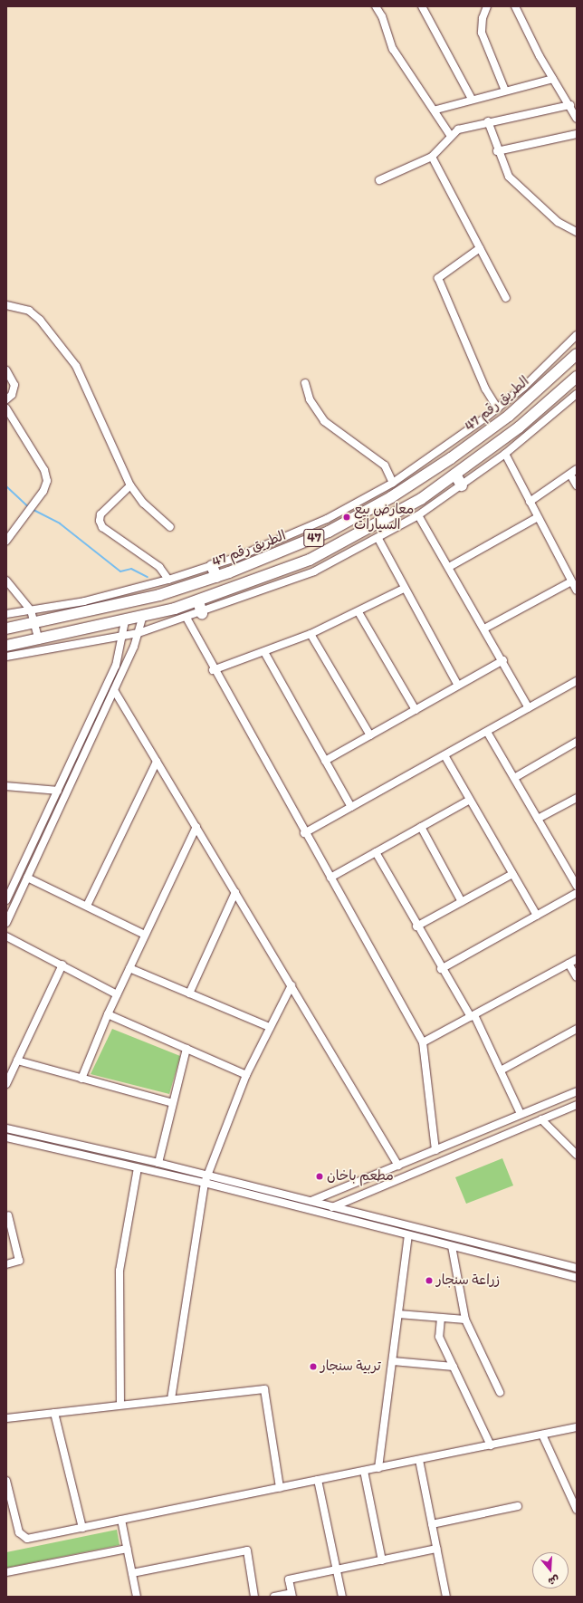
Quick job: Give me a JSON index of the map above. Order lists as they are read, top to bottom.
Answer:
{
  "streets": {
    "highway": ["الطريق رقم 47", "47"]
  },
  "places": [
    "معارض بيع السيارات",
    "مطعم باخان",
    "زراعة سنجار",
    "تربية سنجار"
  ],
  "north": "bottom"
}
